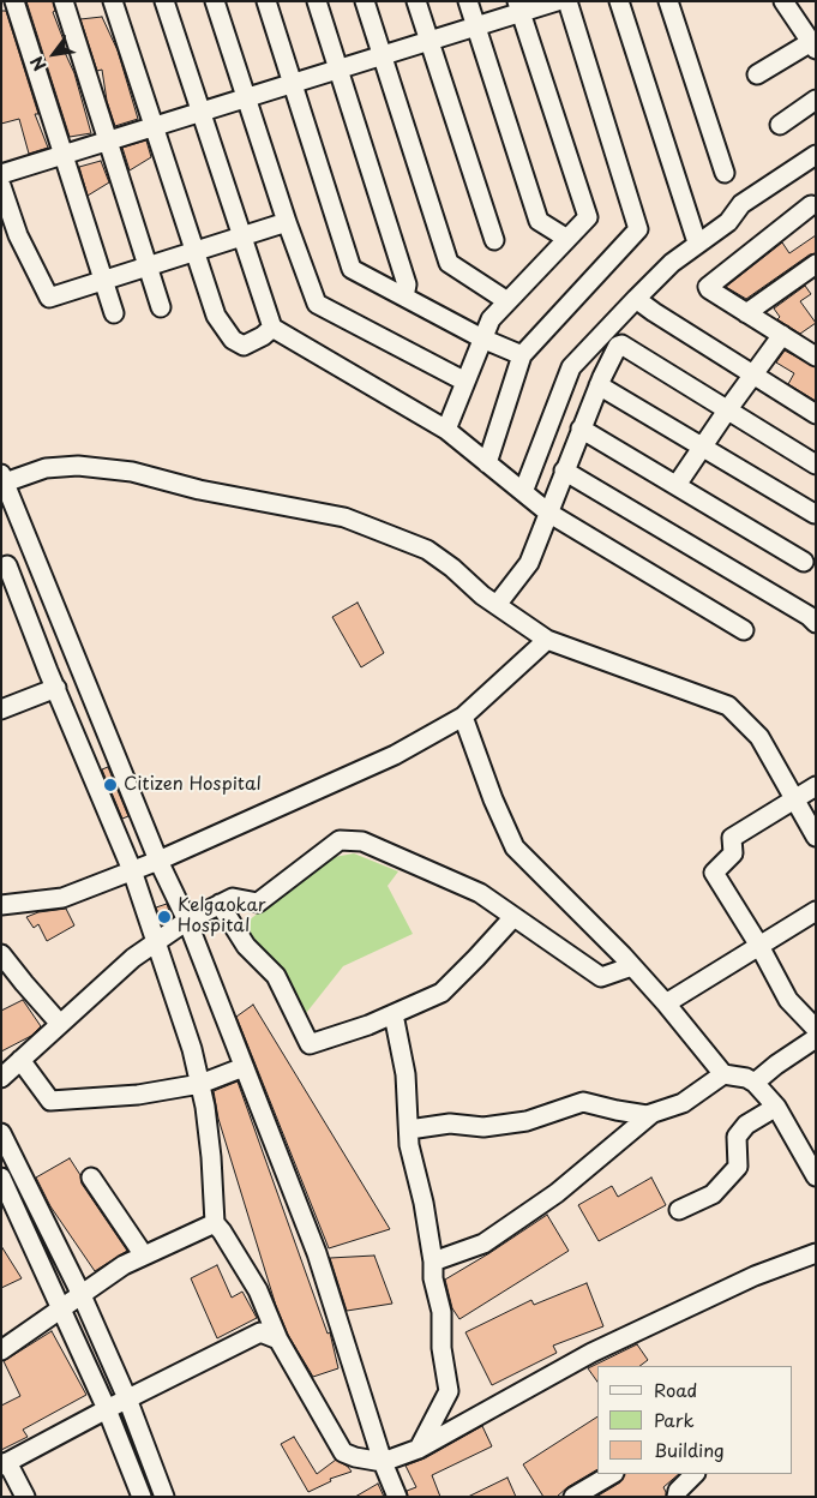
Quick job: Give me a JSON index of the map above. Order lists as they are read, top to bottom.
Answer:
{
  "places": ["Citizen Hospital", "Kelgaokar Hospital"],
  "legend": ["Road", "Park", "Building"],
  "north": "bottom left"
}
